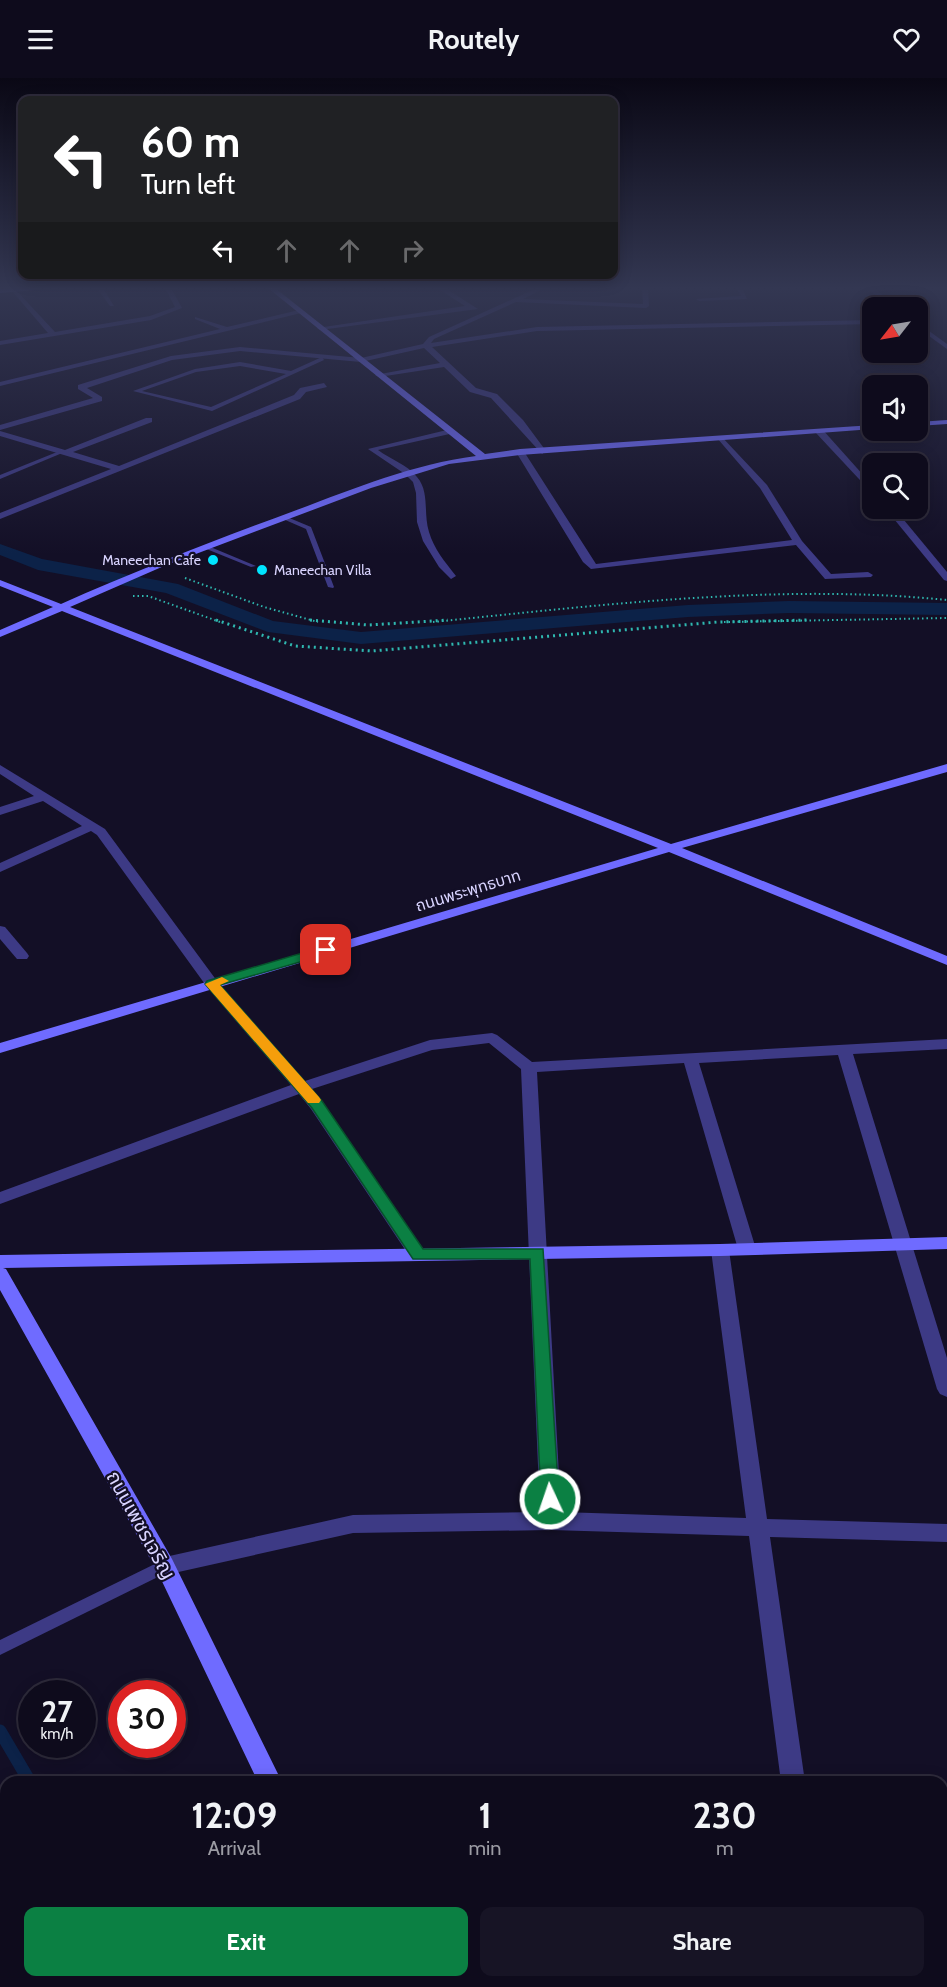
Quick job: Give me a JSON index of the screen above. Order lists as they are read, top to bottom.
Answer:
{
  "streets": {
    "street": ["ถนนพระพุทธบาท", "ถนนเพชรเจริญ"]
  },
  "places": ["Maneechan Cafe", "Maneechan Villa"],
  "north": "bottom left",
  "page": {
    "header": "Routely",
    "turn": ["60 m", "Turn left"],
    "speed": "27 km/h",
    "limit": "30",
    "eta": [
      "12:09",
      "Arrival",
      "1",
      "min",
      "230",
      "m"
    ],
    "buttons": ["Exit", "Share"]
  }
}
